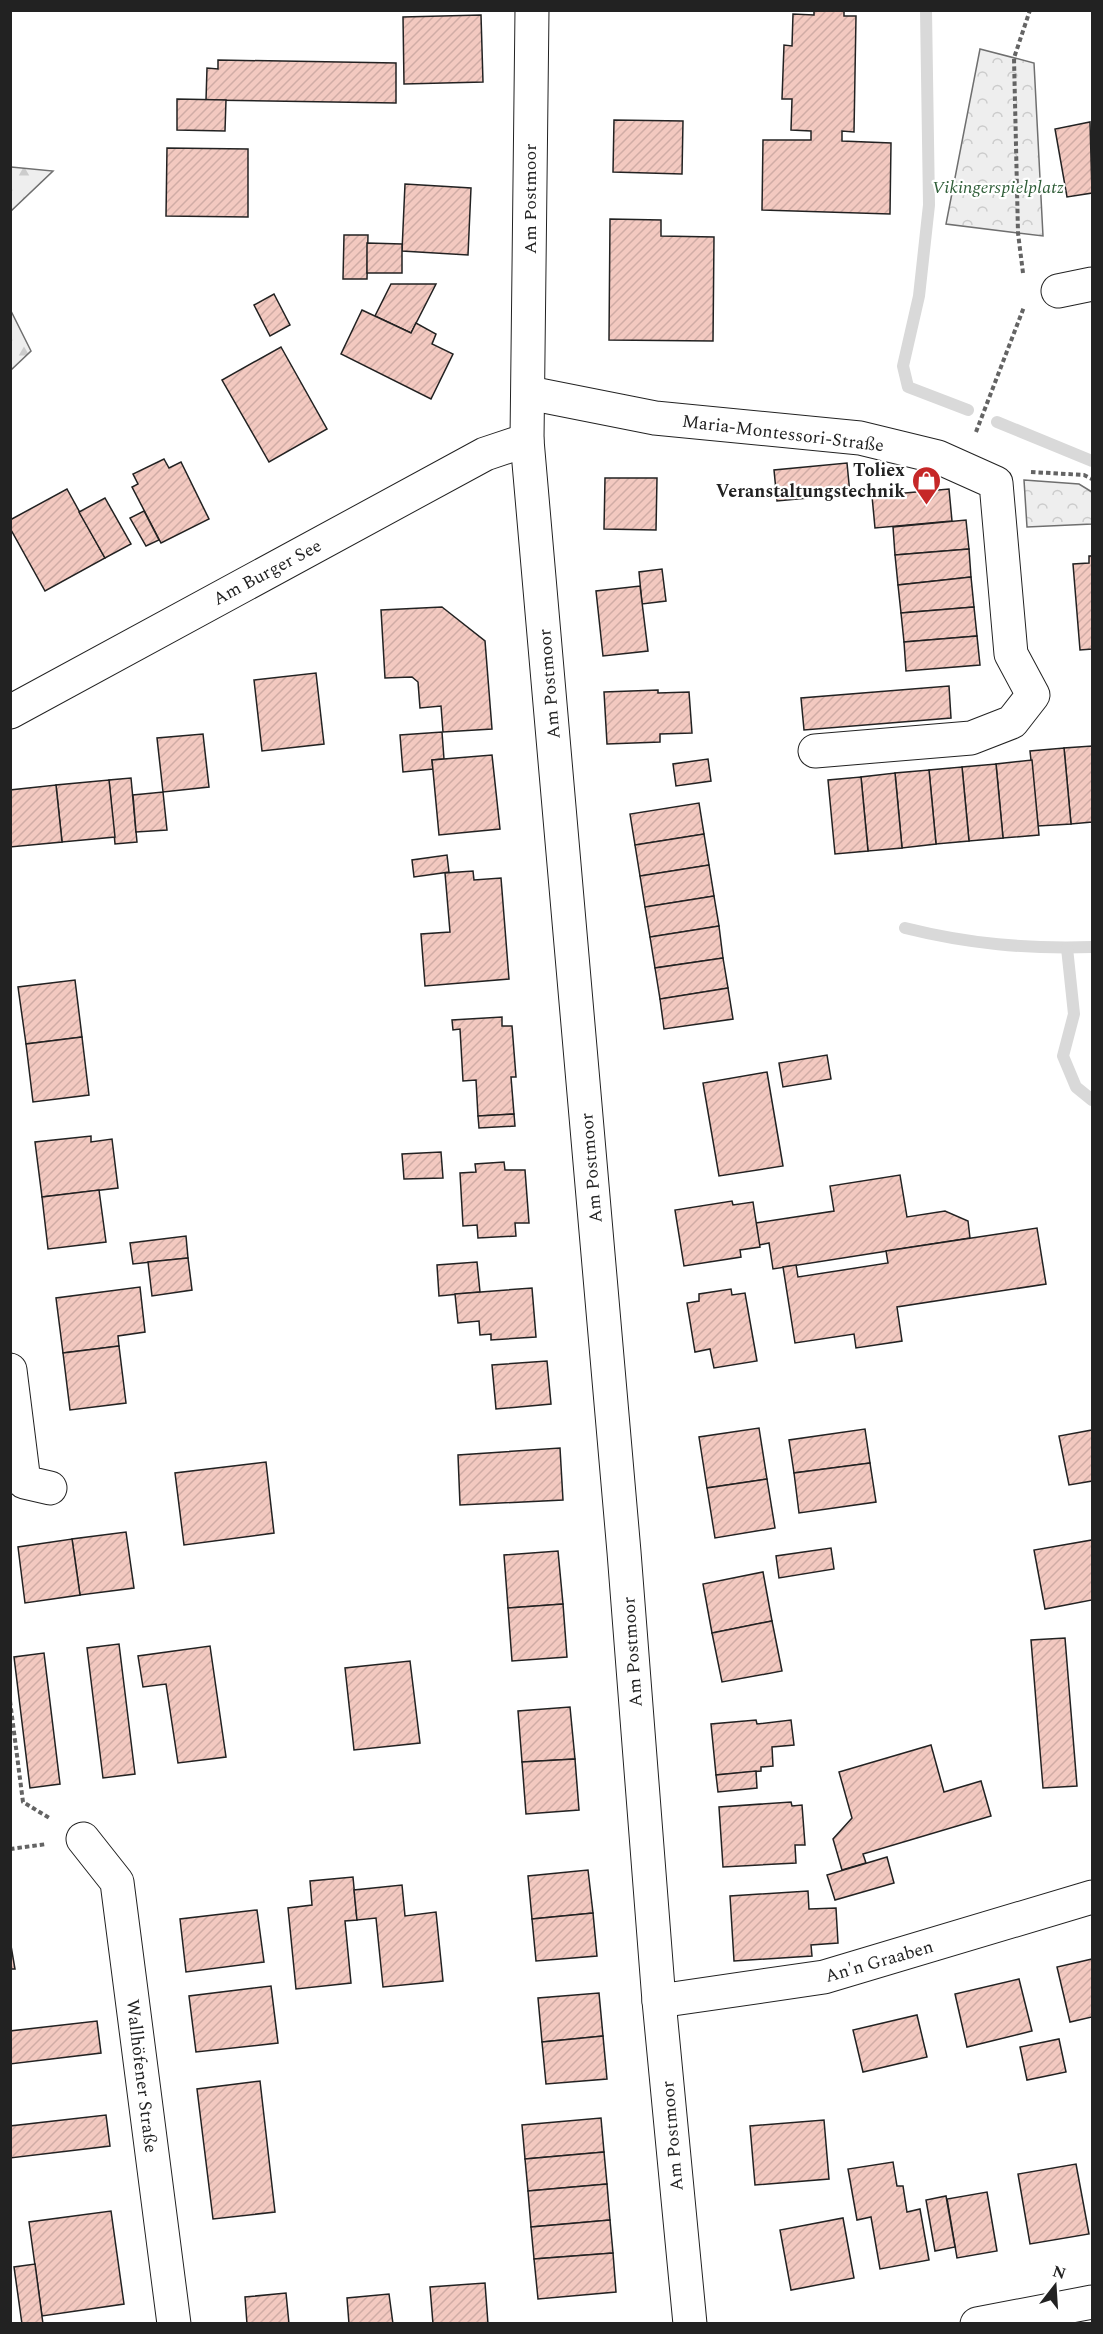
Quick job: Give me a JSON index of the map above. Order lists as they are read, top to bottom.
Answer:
{
  "streets": {
    "street": [
      "Am Postmoor",
      "Maria-Montessori-Straße",
      "Am Burger See",
      "An'n Graaben",
      "Wallhöfener Straße"
    ]
  },
  "crossings": [
    ["Am Postmoor", "Maria-Montessori-Straße"],
    ["Am Postmoor", "Am Burger See"],
    ["Am Postmoor", "An'n Graaben"]
  ],
  "parks": ["Vikingerspielplatz"],
  "places": {
    "shop": ["Toliex Veranstaltungstechnik"]
  },
  "north": "top"
}
